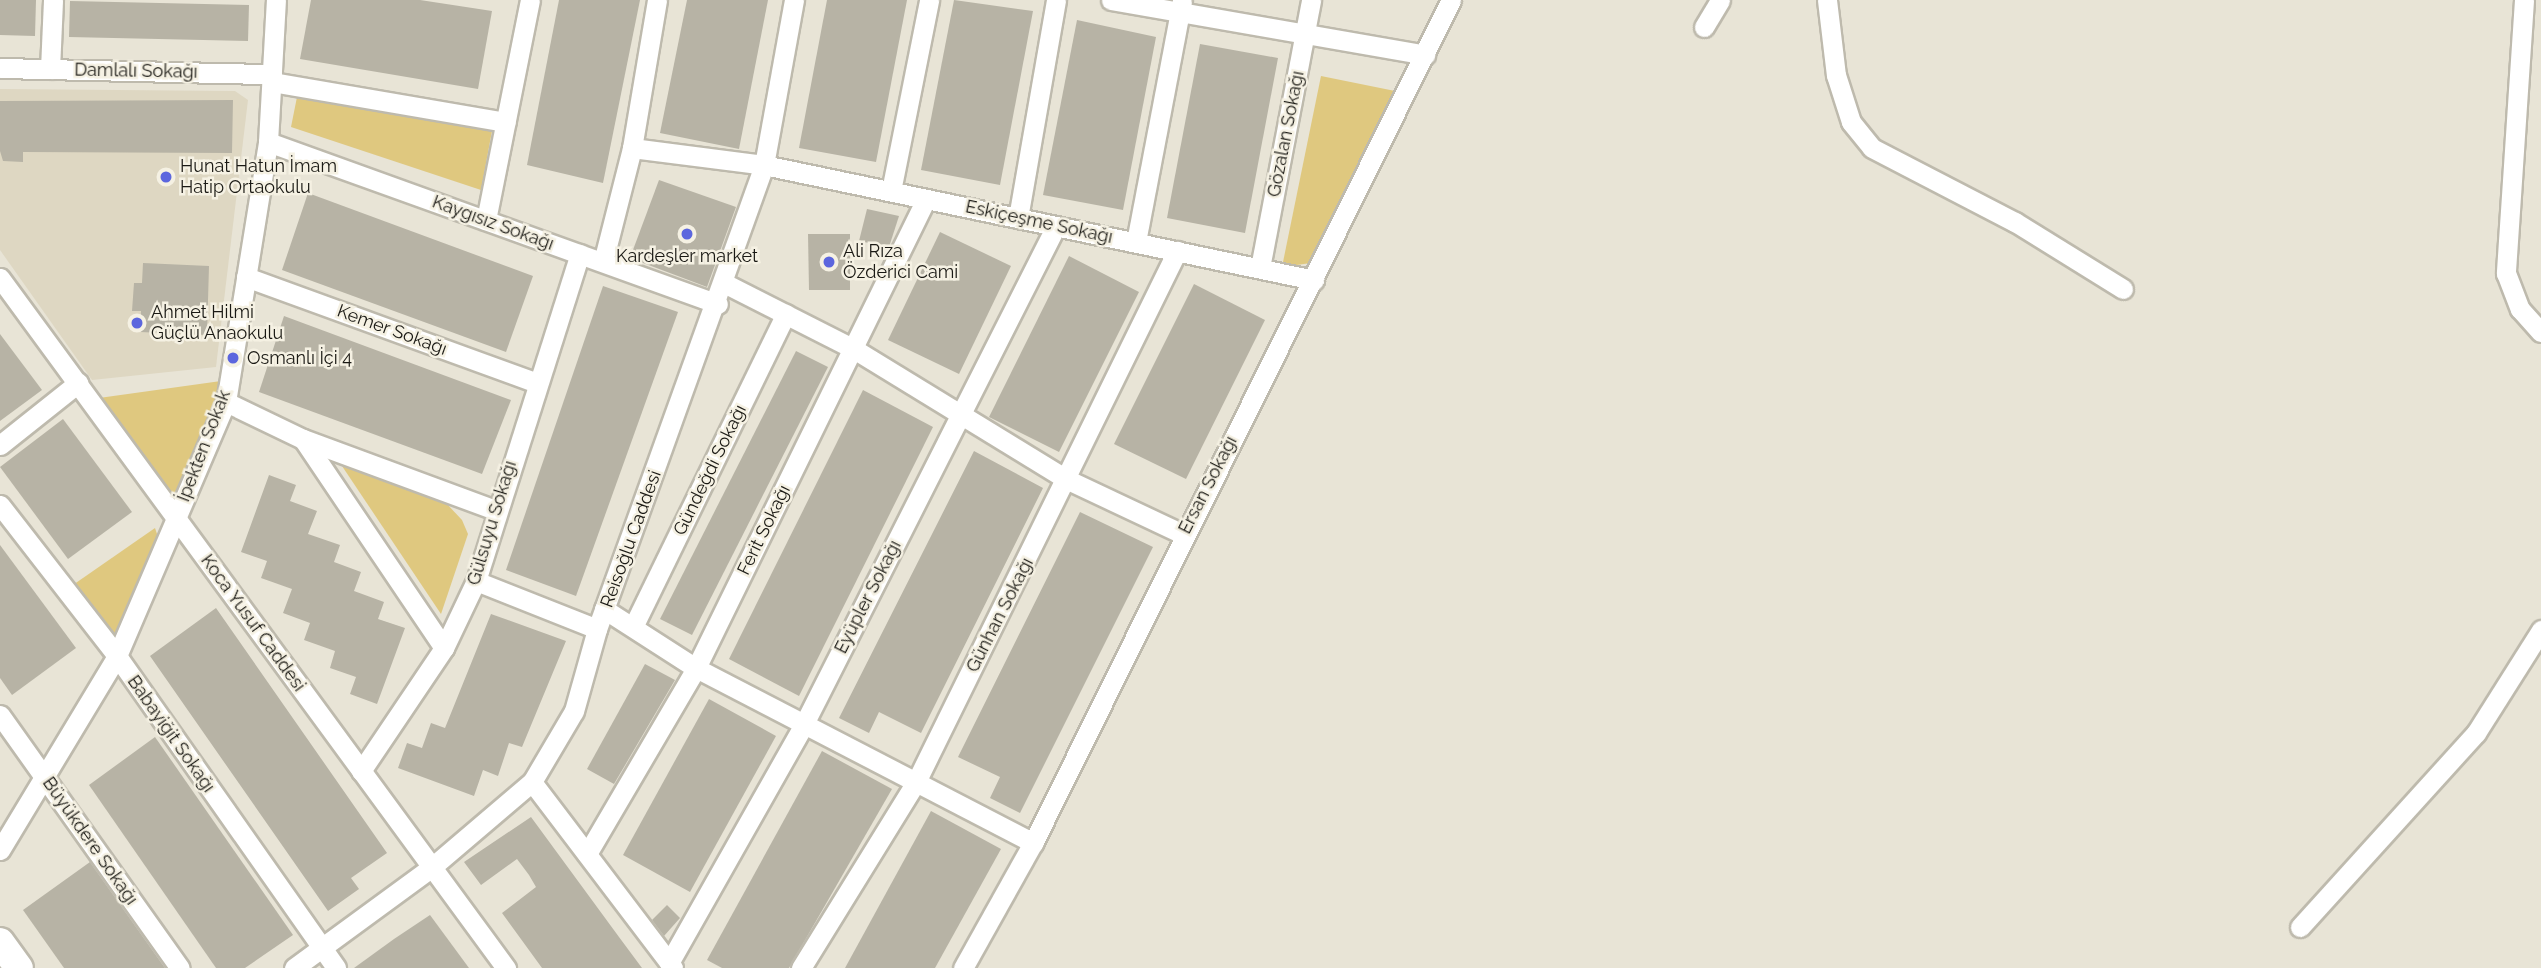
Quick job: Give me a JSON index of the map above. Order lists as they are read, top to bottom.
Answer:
{
  "streets": {
    "street": [
      "Damlalı Sokağı",
      "Gözalan Sokağı",
      "Eskiçeşme Sokağı",
      "Kaygısız Sokağı",
      "Kemer Sokağı",
      "İpekten Sokak",
      "Gündeğdi Sokağı",
      "Ersan Sokağı",
      "Gülsuyu Sokağı",
      "Ferit Sokağı",
      "Reisoğlu Caddesi",
      "Eyüpler Sokağı",
      "Günhan Sokağı",
      "Koca Yusuf Caddesi",
      "Babayiğit Sokağı",
      "Büyükdere Sokağı"
    ]
  },
  "crossings": [
    ["Damlalı Sokağı", "İpekten Sokak"],
    ["Gözalan Sokağı", "Eskiçeşme Sokağı"],
    ["Eskiçeşme Sokağı", "Ersan Sokağı"],
    ["Eskiçeşme Sokağı", "Ferit Sokağı"],
    ["Eskiçeşme Sokağı", "Reisoğlu Caddesi"],
    ["Eskiçeşme Sokağı", "Eyüpler Sokağı"],
    ["Eskiçeşme Sokağı", "Günhan Sokağı"],
    ["Kaygısız Sokağı", "İpekten Sokak"],
    ["Kaygısız Sokağı", "Gülsuyu Sokağı"],
    ["Kaygısız Sokağı", "Reisoğlu Caddesi"],
    ["Kemer Sokağı", "İpekten Sokak"],
    ["Kemer Sokağı", "Gülsuyu Sokağı"],
    ["İpekten Sokak", "Koca Yusuf Caddesi"],
    ["İpekten Sokak", "Babayiğit Sokağı"],
    ["İpekten Sokak", "Büyükdere Sokağı"],
    ["Gülsuyu Sokağı", "Koca Yusuf Caddesi"],
    ["Reisoğlu Caddesi", "Koca Yusuf Caddesi"],
    ["Reisoğlu Caddesi", "Babayiğit Sokağı"]
  ],
  "places": [
    "Hunat Hatun İmam Hatip Ortaokulu",
    "Kardeşler market",
    "Ali Rıza Özderici Cami",
    "Ahmet Hilmi Güçlü Anaokulu",
    "Osmanlı İçi 4"
  ]
}
